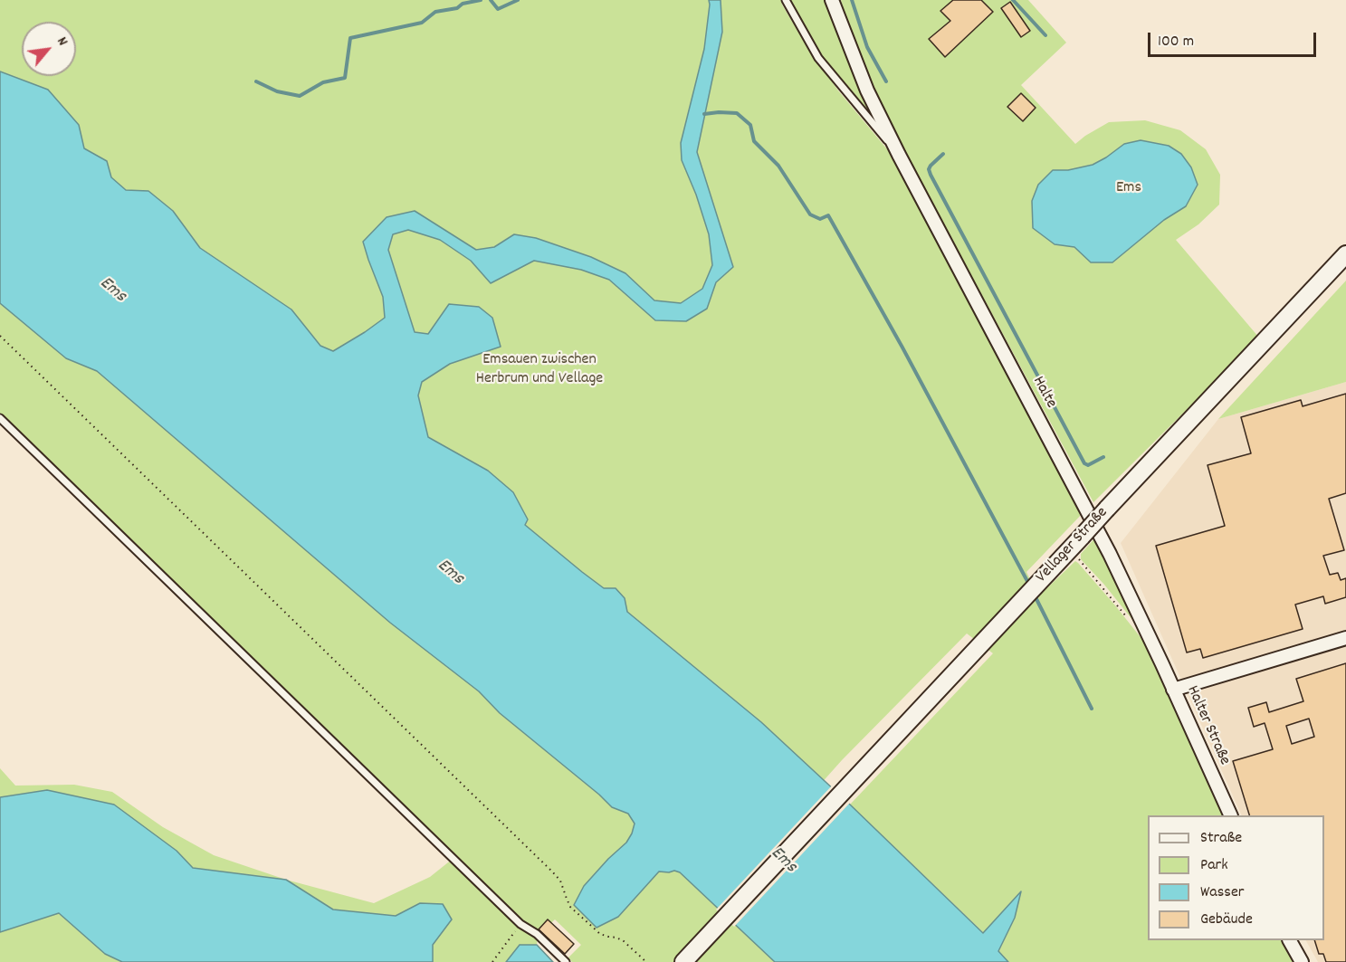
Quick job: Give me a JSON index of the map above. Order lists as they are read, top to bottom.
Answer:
{
  "streets": {
    "main road": ["Vellager Straße"],
    "street": ["Halte", "Halter Straße"]
  },
  "crossings": [
    ["Halte", "Halter Straße"]
  ],
  "water": ["Ems"],
  "parks": ["Ems", "Emsauen zwischen Herbrum und Vellage"],
  "legend": [
    "Straße",
    "Park",
    "Wasser",
    "Gebäude"
  ],
  "scale_bar": "100 m",
  "north": "top right"
}
